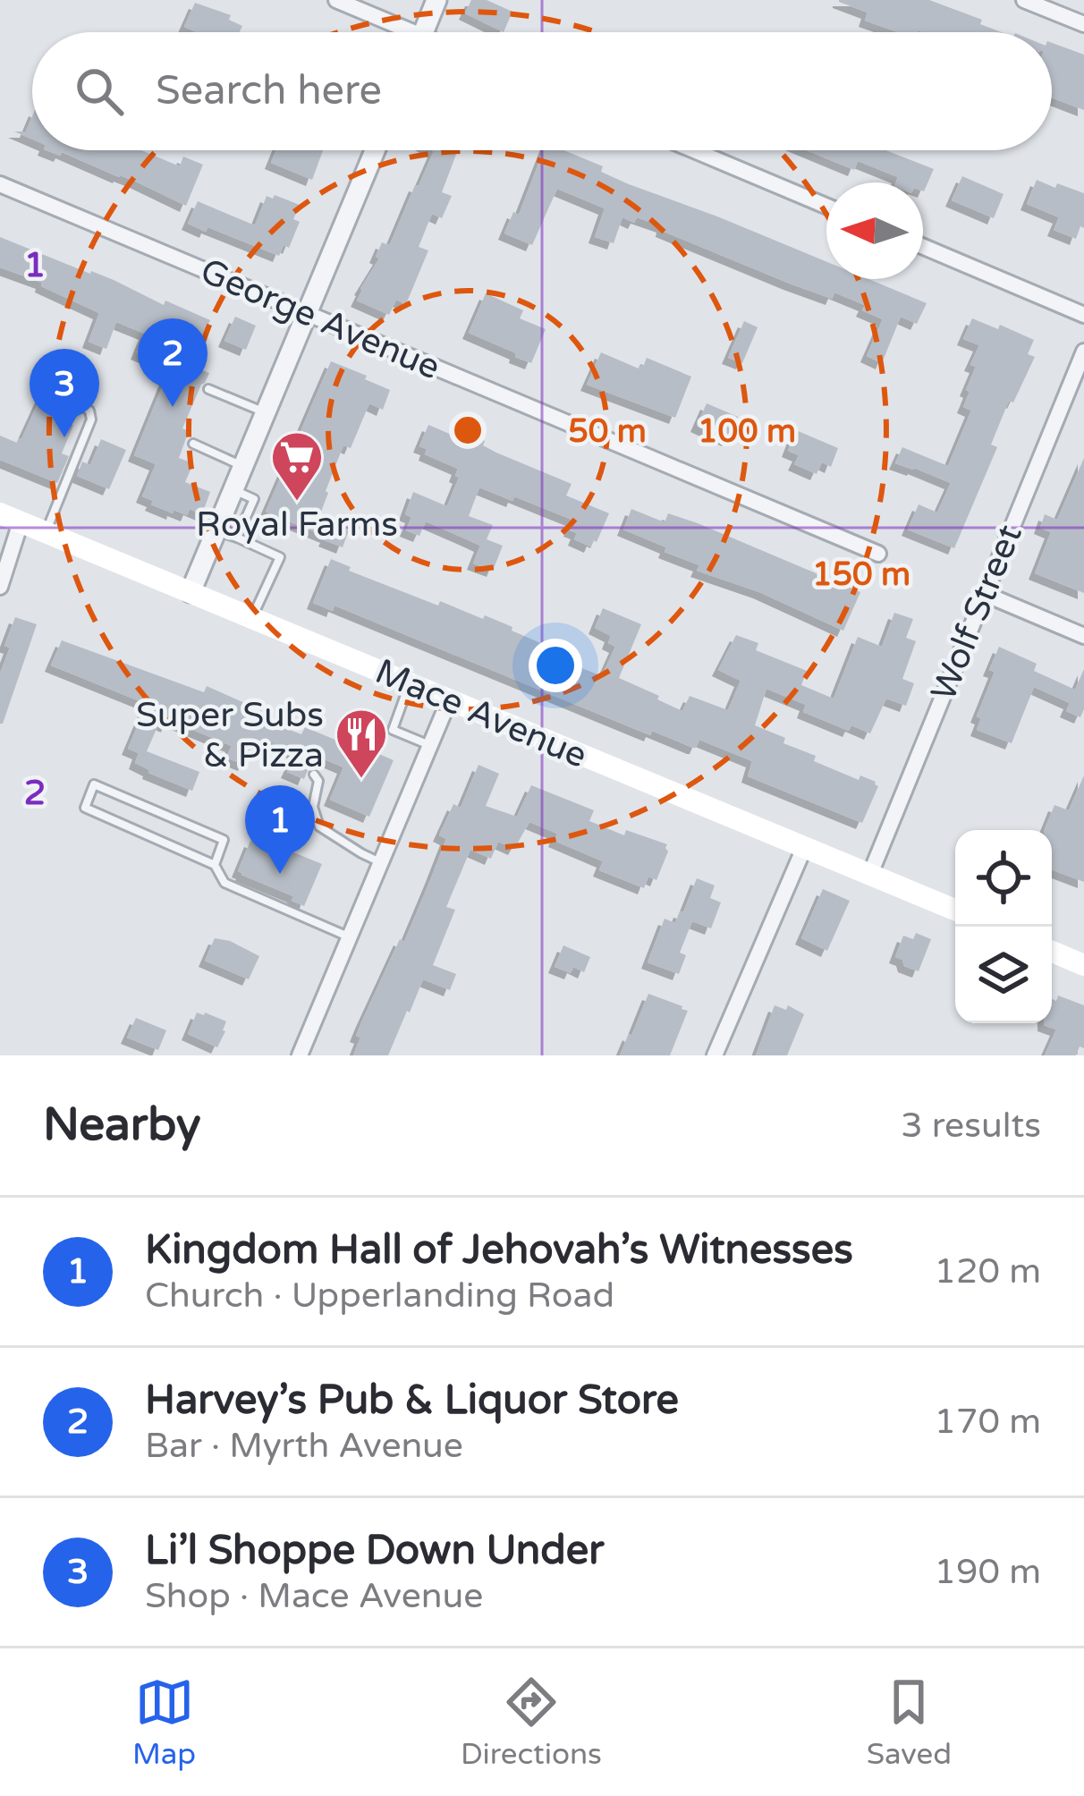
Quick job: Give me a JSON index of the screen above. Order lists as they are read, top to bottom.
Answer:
{
  "streets": {
    "main road": ["Mace Avenue"],
    "street": ["George Avenue", "Wolf Street"]
  },
  "crossings": [
    ["Wolf Street", "Mace Avenue"]
  ],
  "places": {
    "supermarket": ["Royal Farms"],
    "restaurant": ["Super Subs & Pizza"]
  },
  "north": "left",
  "page": {
    "search": "Search here",
    "pins": ["2", "3", "1"],
    "heading": ["Nearby", "3 results"],
    "list": [
      {
        "mark": "1",
        "name": "Kingdom Hall of Jehovah’s Witnesses",
        "note": "Church · Upperlanding Road",
        "value": "120 m"
      },
      {
        "mark": "2",
        "name": "Harvey’s Pub & Liquor Store",
        "note": "Bar · Myrth Avenue",
        "value": "170 m"
      },
      {
        "mark": "3",
        "name": "Li’l Shoppe Down Under",
        "note": "Shop · Mace Avenue",
        "value": "190 m"
      }
    ],
    "nav": ["Map", "Directions", "Saved"]
  },
  "grid": {
    "rows": ["1", "2"]
  },
  "rings": ["50 m", "100 m", "150 m"]
}
